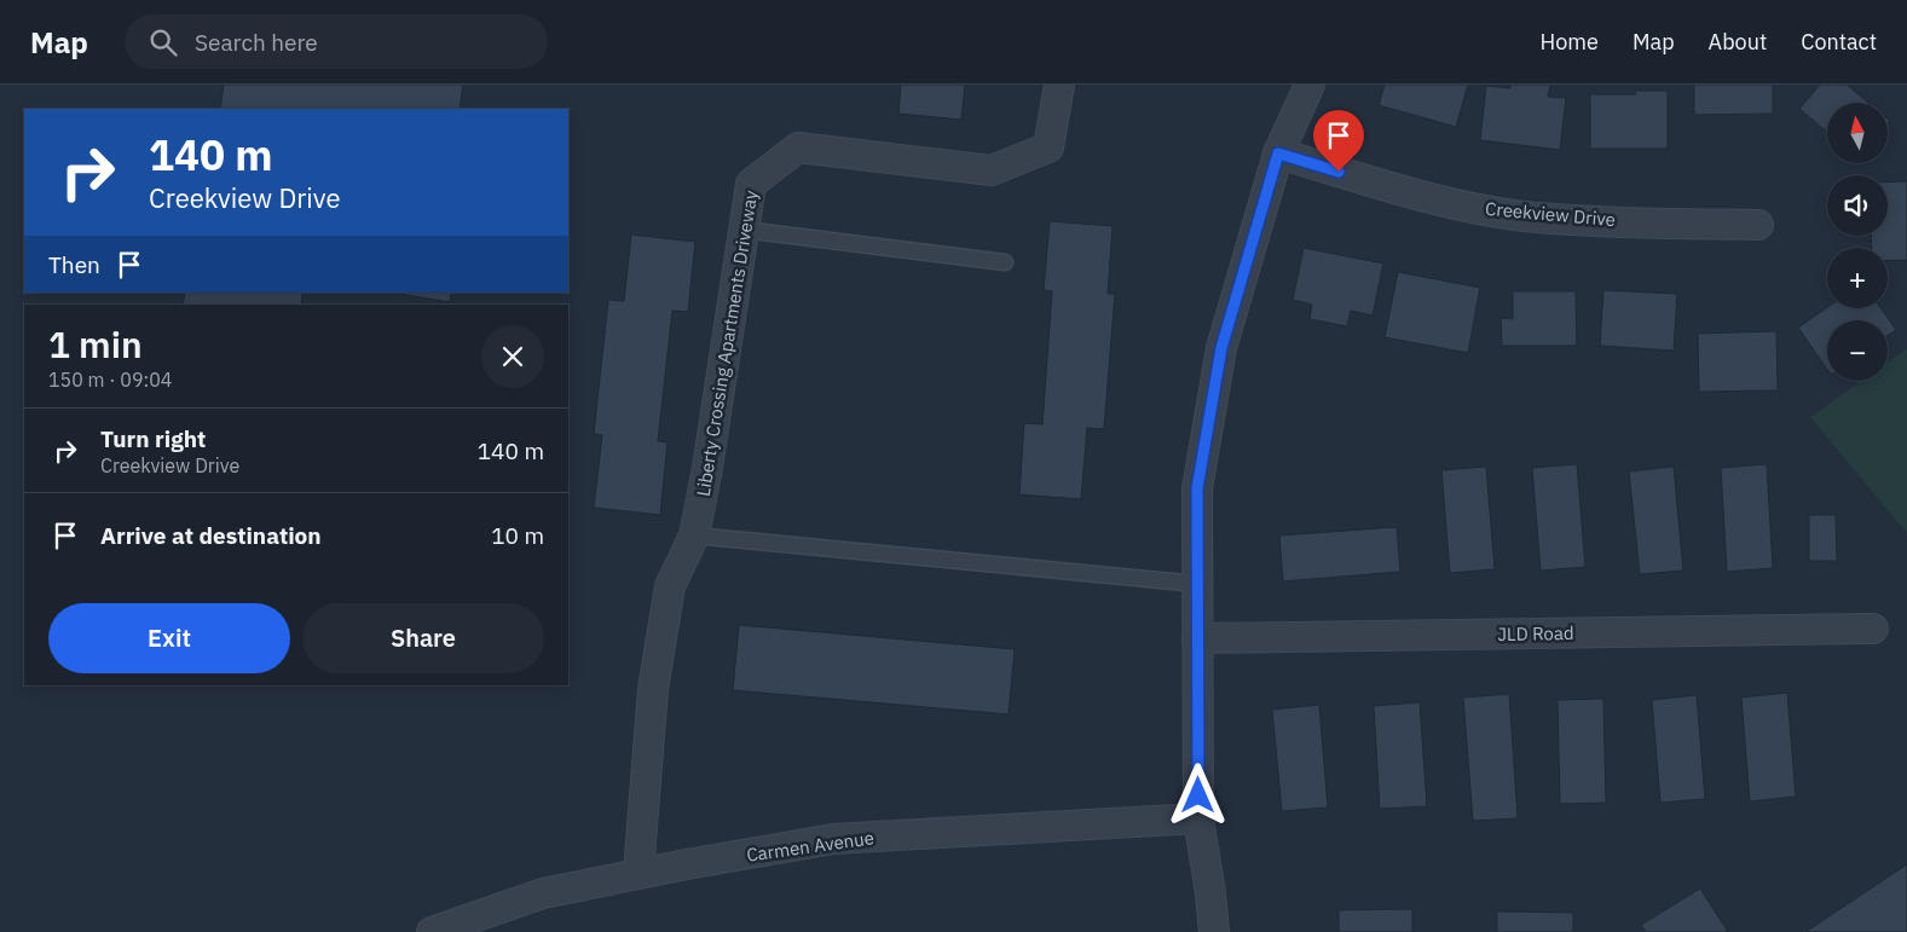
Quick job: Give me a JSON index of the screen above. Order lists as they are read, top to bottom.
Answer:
{
  "streets": {
    "street": [
      "Creekview Drive",
      "Liberty Crossing Apartments Driveway",
      "JLD Road",
      "Carmen Avenue"
    ]
  },
  "crossings": [
    ["Liberty Crossing Apartments Driveway", "Carmen Avenue"]
  ],
  "north": "top",
  "page": {
    "header": "Map",
    "search": "Search here",
    "nav": [
      "Home",
      "Map",
      "About",
      "Contact"
    ],
    "map_buttons": ["+", "−"],
    "turn": ["140 m", "Creekview Drive"],
    "then": "Then",
    "heading": ["1 min", "150 m · 09:04"],
    "list": [
      {
        "name": "Turn right",
        "note": "Creekview Drive",
        "value": "140 m"
      },
      {
        "name": "Arrive at destination",
        "value": "10 m"
      }
    ],
    "buttons": ["Exit", "Share"]
  }
}
